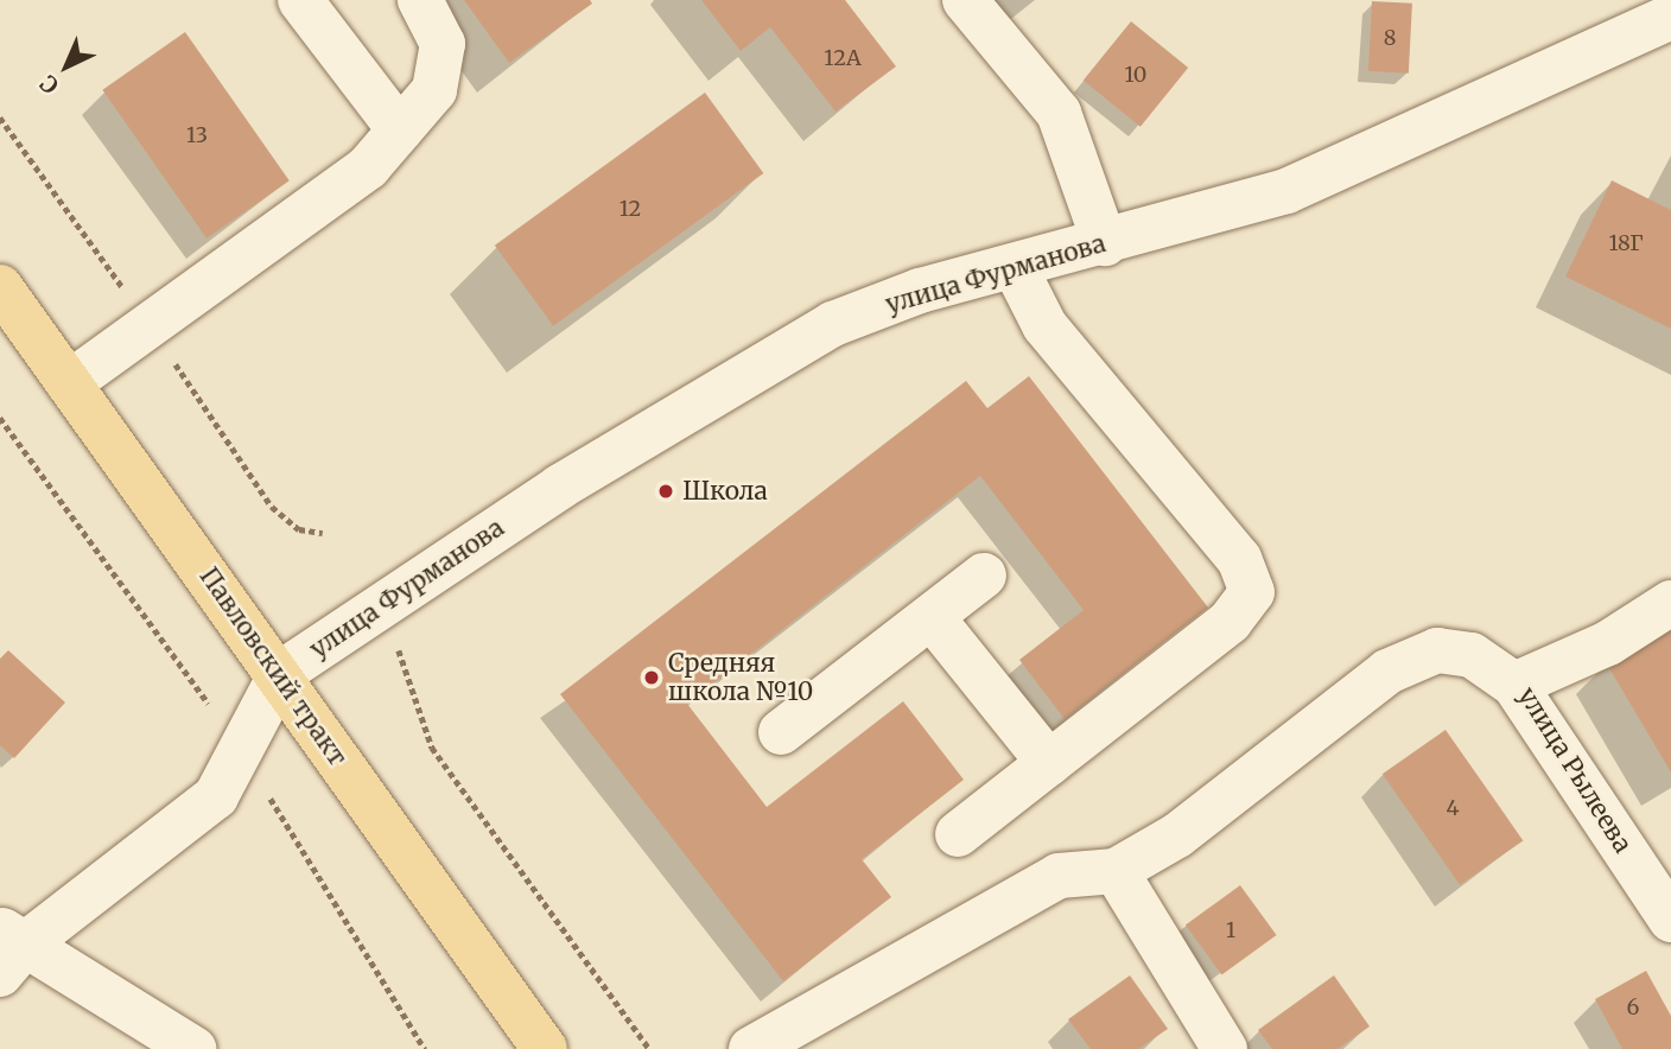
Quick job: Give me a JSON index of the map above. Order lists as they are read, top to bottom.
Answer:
{
  "streets": {
    "main road": ["Павловский тракт"],
    "street": ["улица Фурманова", "улица Рылеева"]
  },
  "crossings": [
    ["улица Фурманова", "Павловский тракт"]
  ],
  "places": ["Школа", "Средняя школа №10"],
  "house_numbers": [
    "8",
    "12А",
    "10",
    "13",
    "12",
    "18Г",
    "4",
    "1",
    "6"
  ],
  "north": "bottom left"
}
